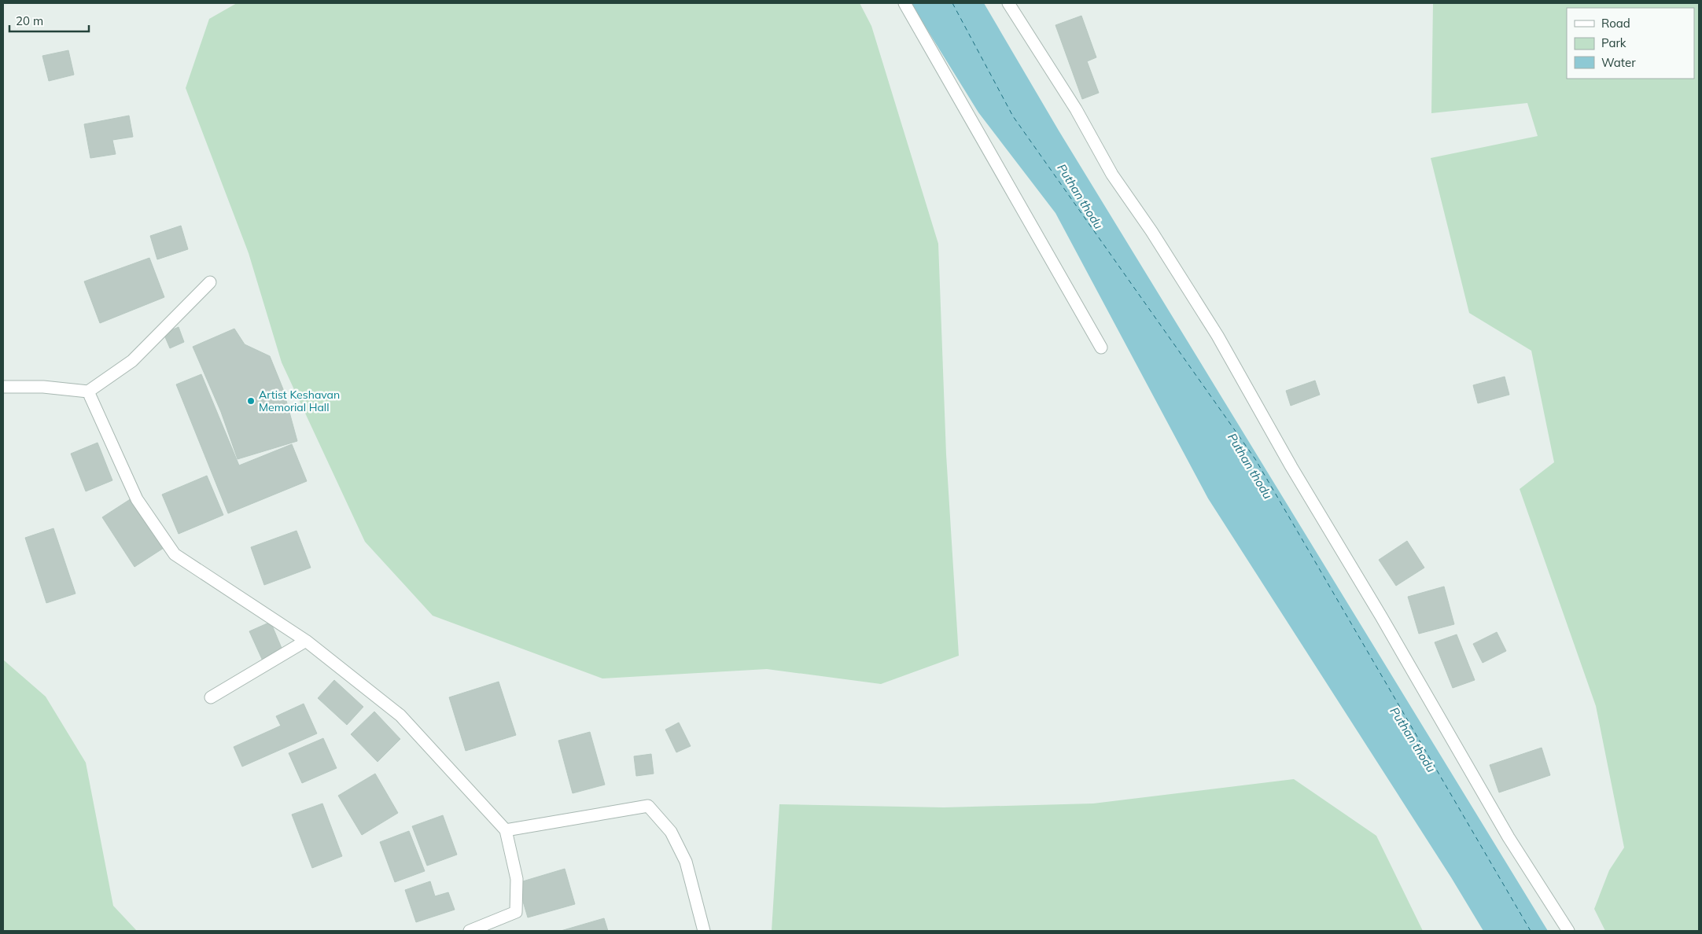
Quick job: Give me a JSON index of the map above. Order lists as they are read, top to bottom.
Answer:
{
  "water": ["Puthan thodu"],
  "places": ["Artist Keshavan Memorial Hall"],
  "legend": ["Road", "Park", "Water"],
  "scale_bar": "20 m"
}
